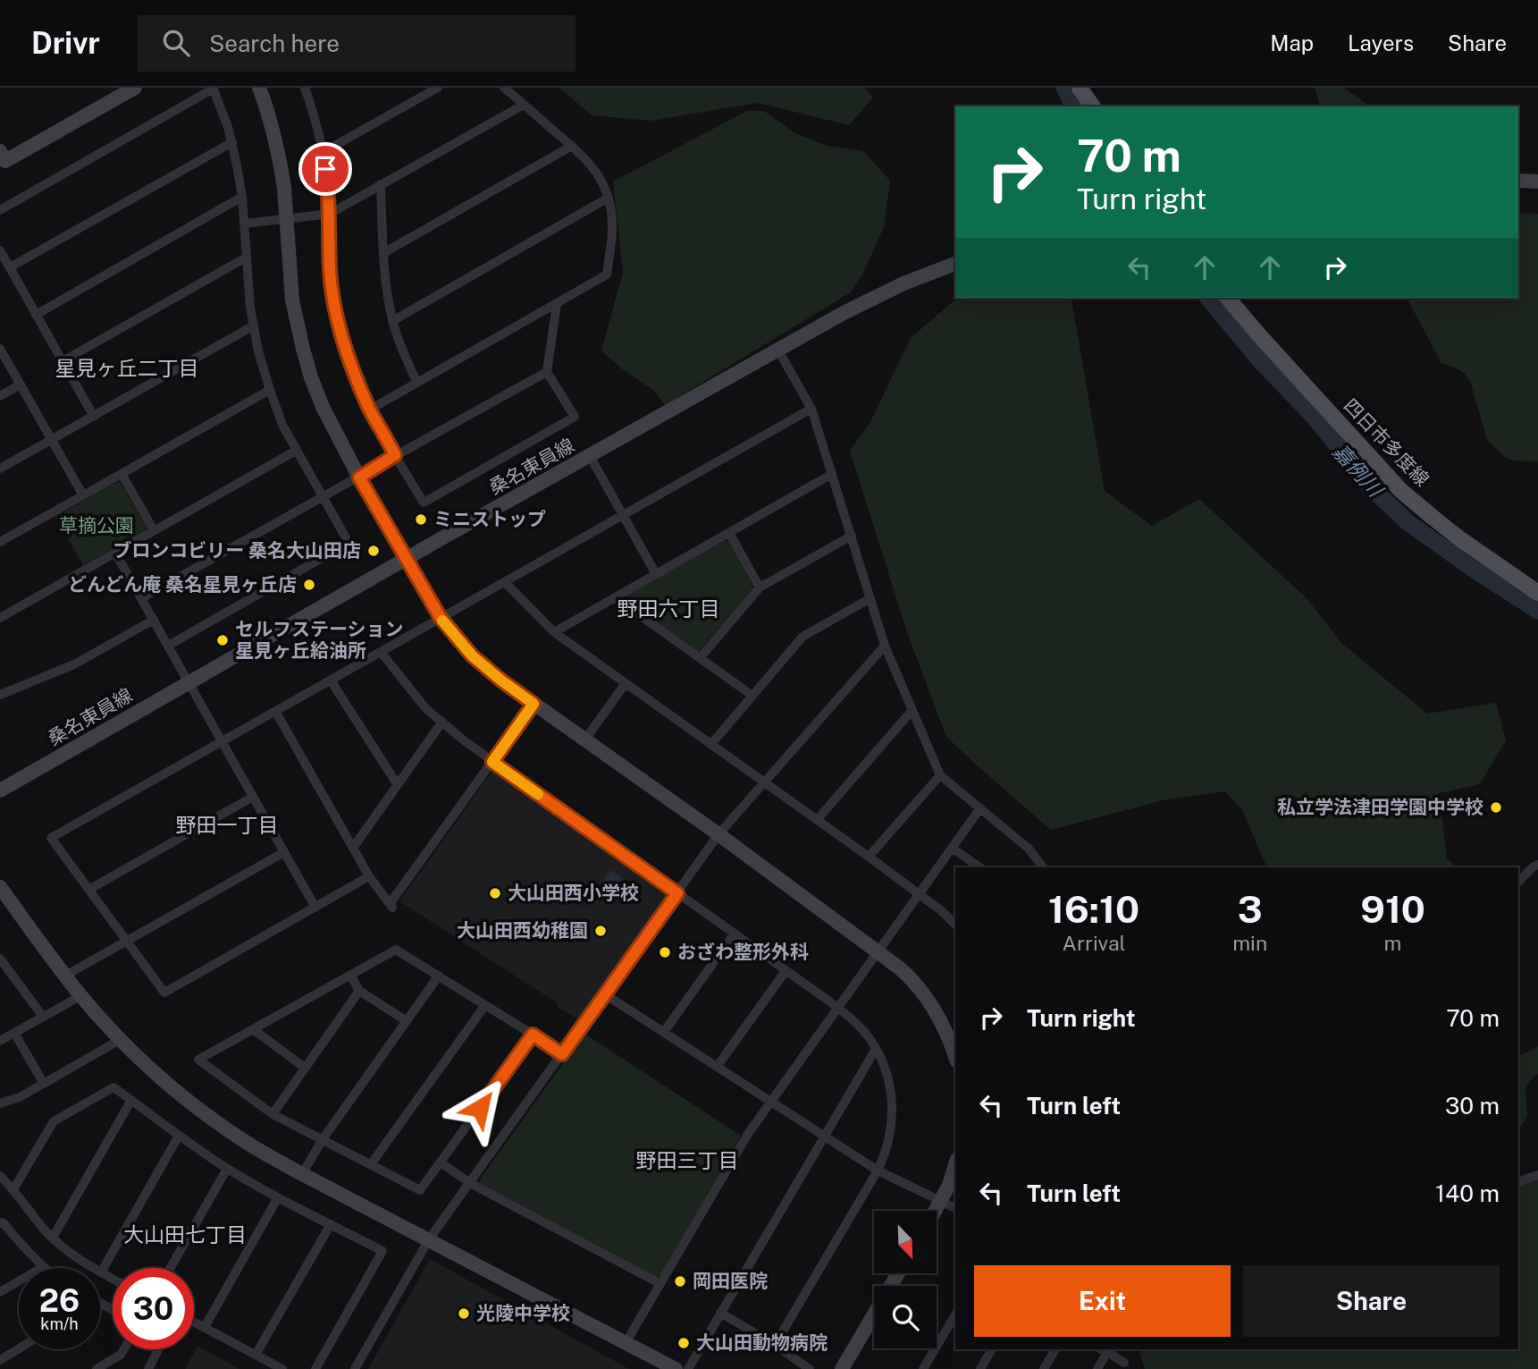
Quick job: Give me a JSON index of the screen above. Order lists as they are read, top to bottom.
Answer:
{
  "streets": {
    "main road": ["四日市多度線"],
    "street": ["桑名東員線"]
  },
  "districts": [
    "星見ヶ丘二丁目",
    "野田六丁目",
    "野田一丁目",
    "野田三丁目",
    "大山田七丁目"
  ],
  "water": ["嘉例川"],
  "parks": ["草摘公園"],
  "places": [
    "ミニストップ",
    "ブロンコビリー 桑名大山田店",
    "どんどん庵 桑名星見ヶ丘店",
    "セルフステーション 星見ヶ丘給油所",
    "私立学法津田学園中学校",
    "大山田西小学校",
    "大山田西幼稚園",
    "おざわ整形外科",
    "岡田医院",
    "光陵中学校",
    "大山田動物病院"
  ],
  "north": "bottom right",
  "page": {
    "header": "Drivr",
    "search": "Search here",
    "nav": ["Map", "Layers", "Share"],
    "turn": ["70 m", "Turn right"],
    "eta": [
      "16:10",
      "Arrival",
      "3",
      "min",
      "910",
      "m"
    ],
    "list": [
      {
        "name": "Turn right",
        "value": "70 m"
      },
      {
        "name": "Turn left",
        "value": "30 m"
      },
      {
        "name": "Turn left",
        "value": "140 m"
      }
    ],
    "buttons": ["Exit", "Share"],
    "speed": "26 km/h",
    "limit": "30"
  }
}
